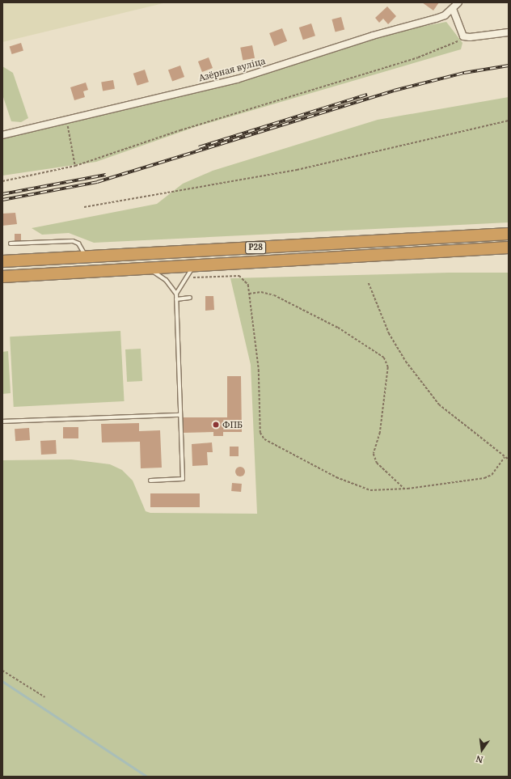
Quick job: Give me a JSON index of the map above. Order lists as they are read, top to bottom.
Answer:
{
  "streets": {
    "highway": ["Р28"],
    "street": ["Азёрная вуліца"]
  },
  "places": ["ФПБ"],
  "north": "bottom"
}
